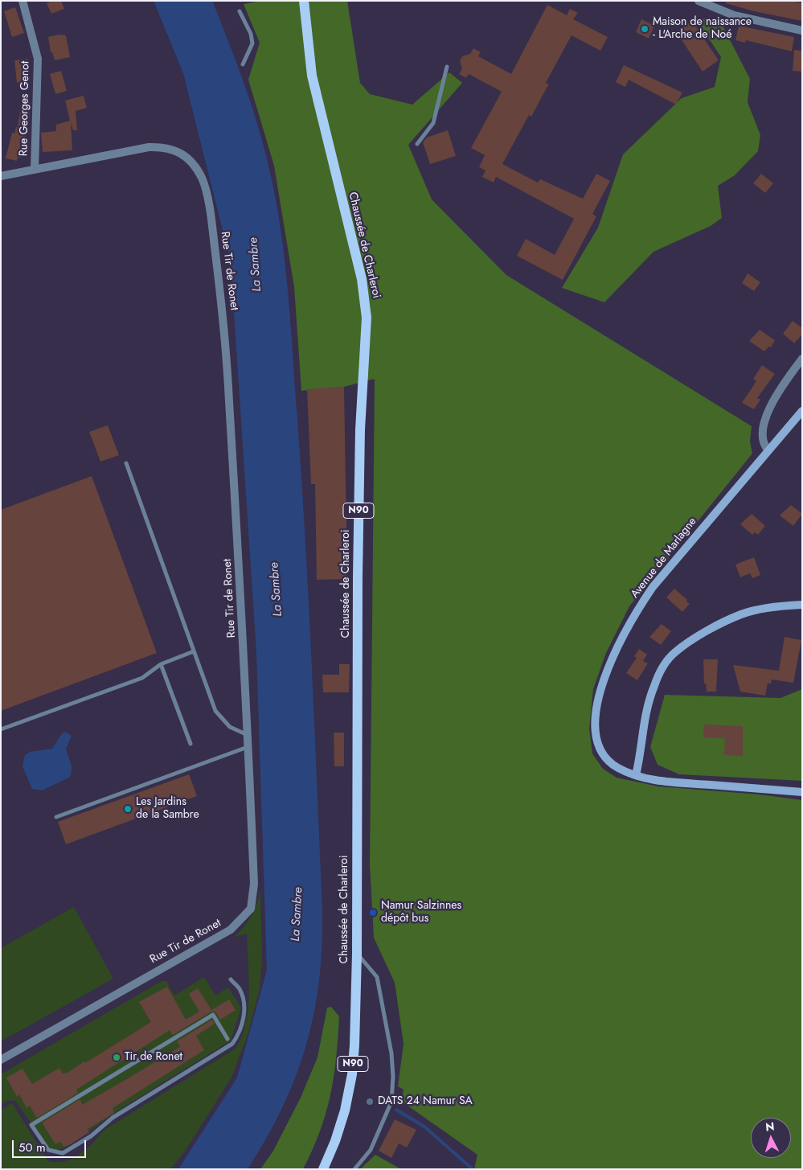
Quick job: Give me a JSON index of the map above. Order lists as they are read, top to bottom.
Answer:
{
  "streets": {
    "main road": ["Chaussée de Charleroi", "N90", "Avenue de Marlagne"],
    "street": ["Rue Georges Genot", "Rue Tir de Ronet"]
  },
  "crossings": [
    ["Rue Georges Genot", "Rue Tir de Ronet"]
  ],
  "water": ["La Sambre"],
  "places": [
    "Maison de naissance - L'Arche de Noé",
    "Les Jardins de la Sambre",
    "Namur Salzinnes dépôt bus",
    "Tir de Ronet",
    "DATS 24 Namur SA"
  ],
  "scale_bar": "50 m",
  "north": "top"
}
